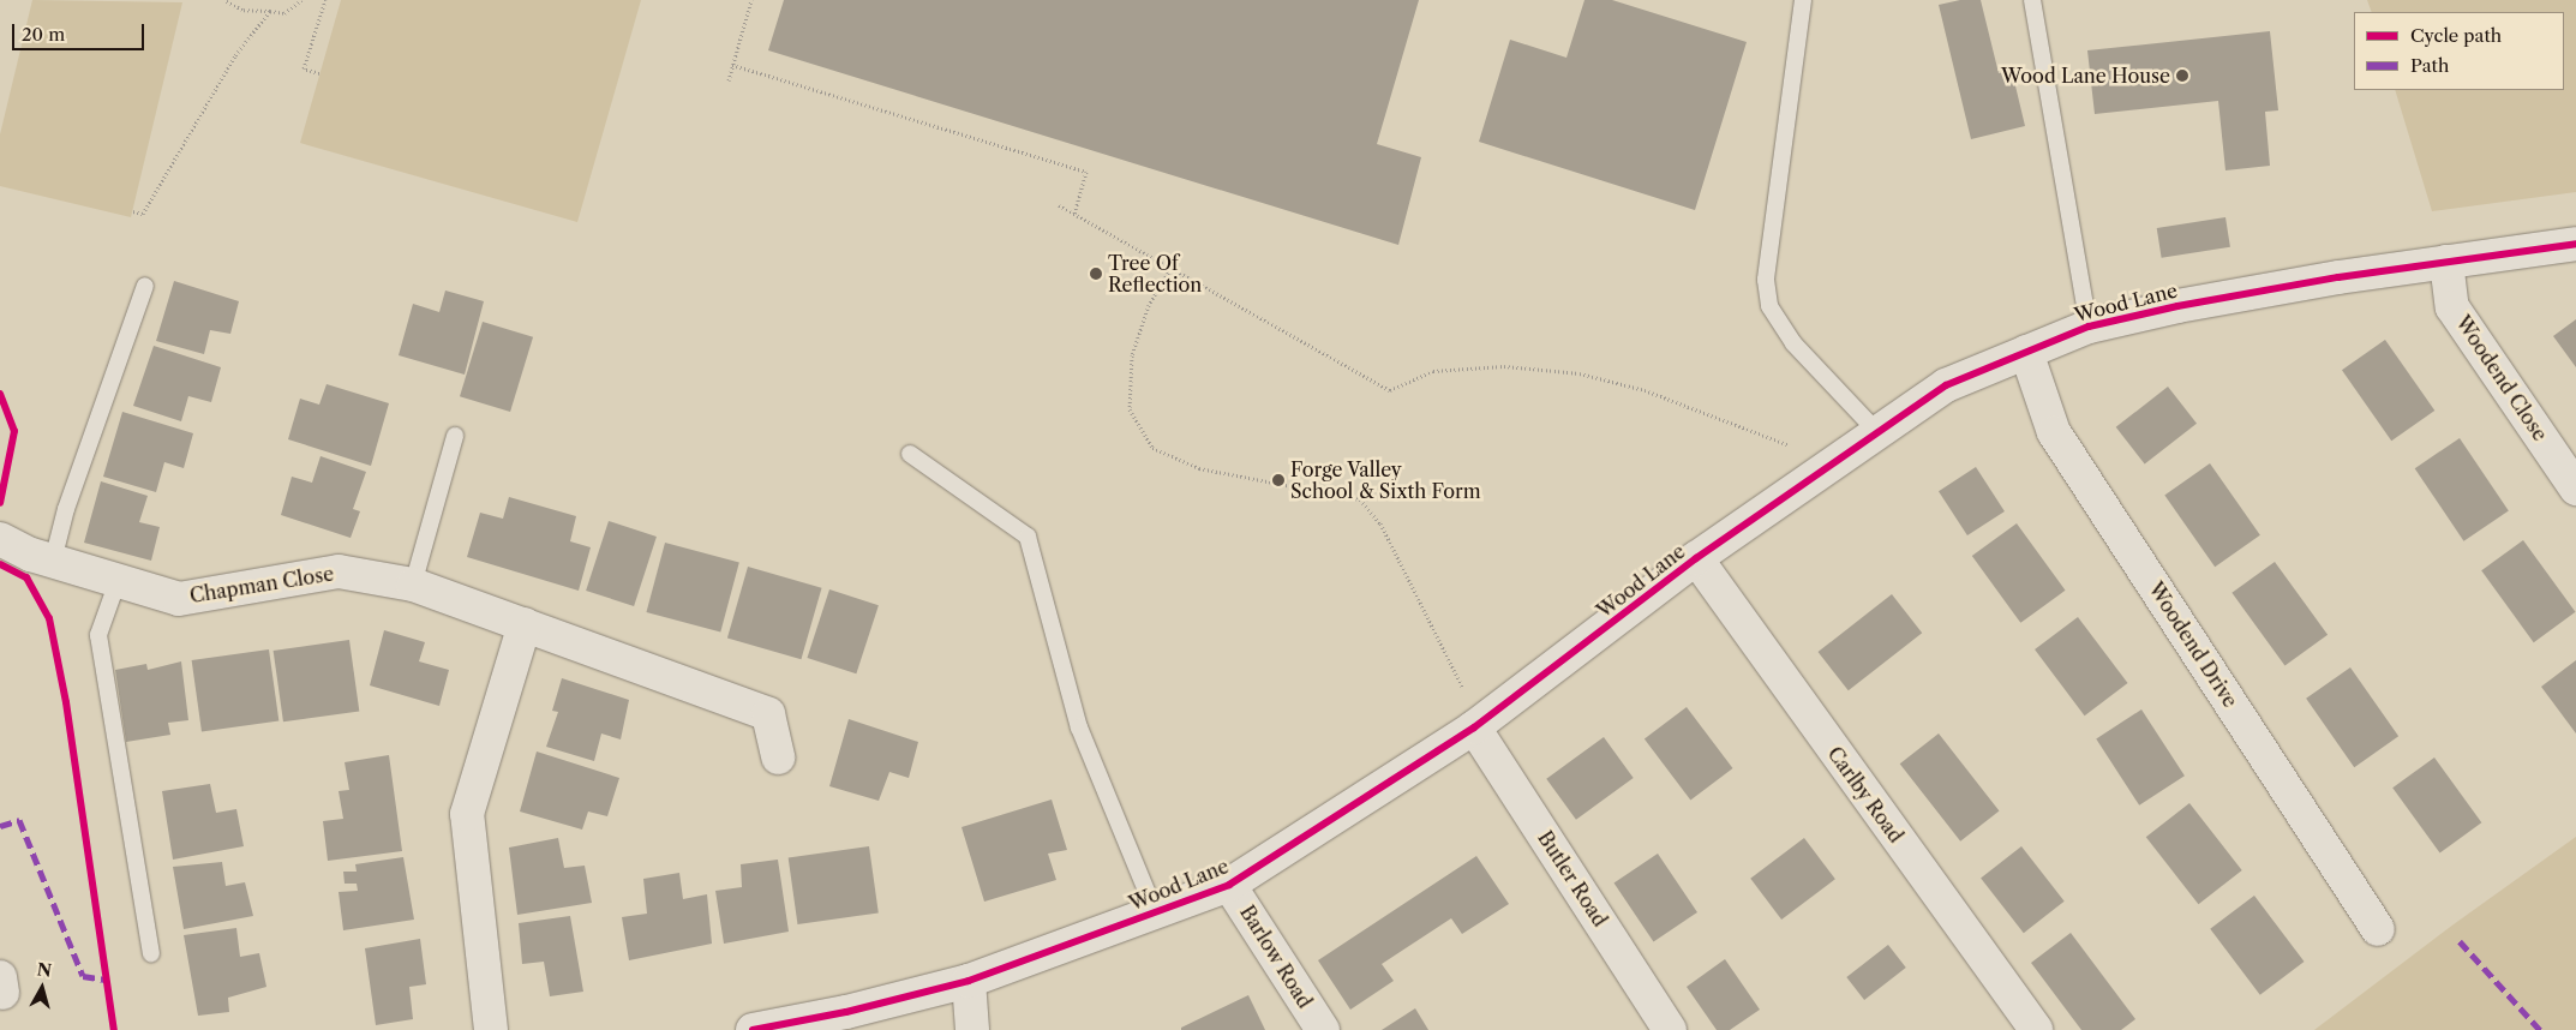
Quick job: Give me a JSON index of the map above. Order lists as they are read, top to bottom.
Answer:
{
  "streets": {
    "street": [
      "Wood Lane",
      "Woodend Close",
      "Chapman Close",
      "Woodend Drive",
      "Carlby Road",
      "Butler Road",
      "Barlow Road"
    ]
  },
  "crossings": [
    ["Wood Lane", "Woodend Close"],
    ["Wood Lane", "Woodend Drive"],
    ["Wood Lane", "Carlby Road"],
    ["Wood Lane", "Butler Road"],
    ["Wood Lane", "Barlow Road"]
  ],
  "places": ["Wood Lane House", "Tree Of Reflection", "Forge Valley School & Sixth Form"],
  "legend": ["Cycle path", "Path"],
  "scale_bar": "20 m",
  "north": "top"
}
